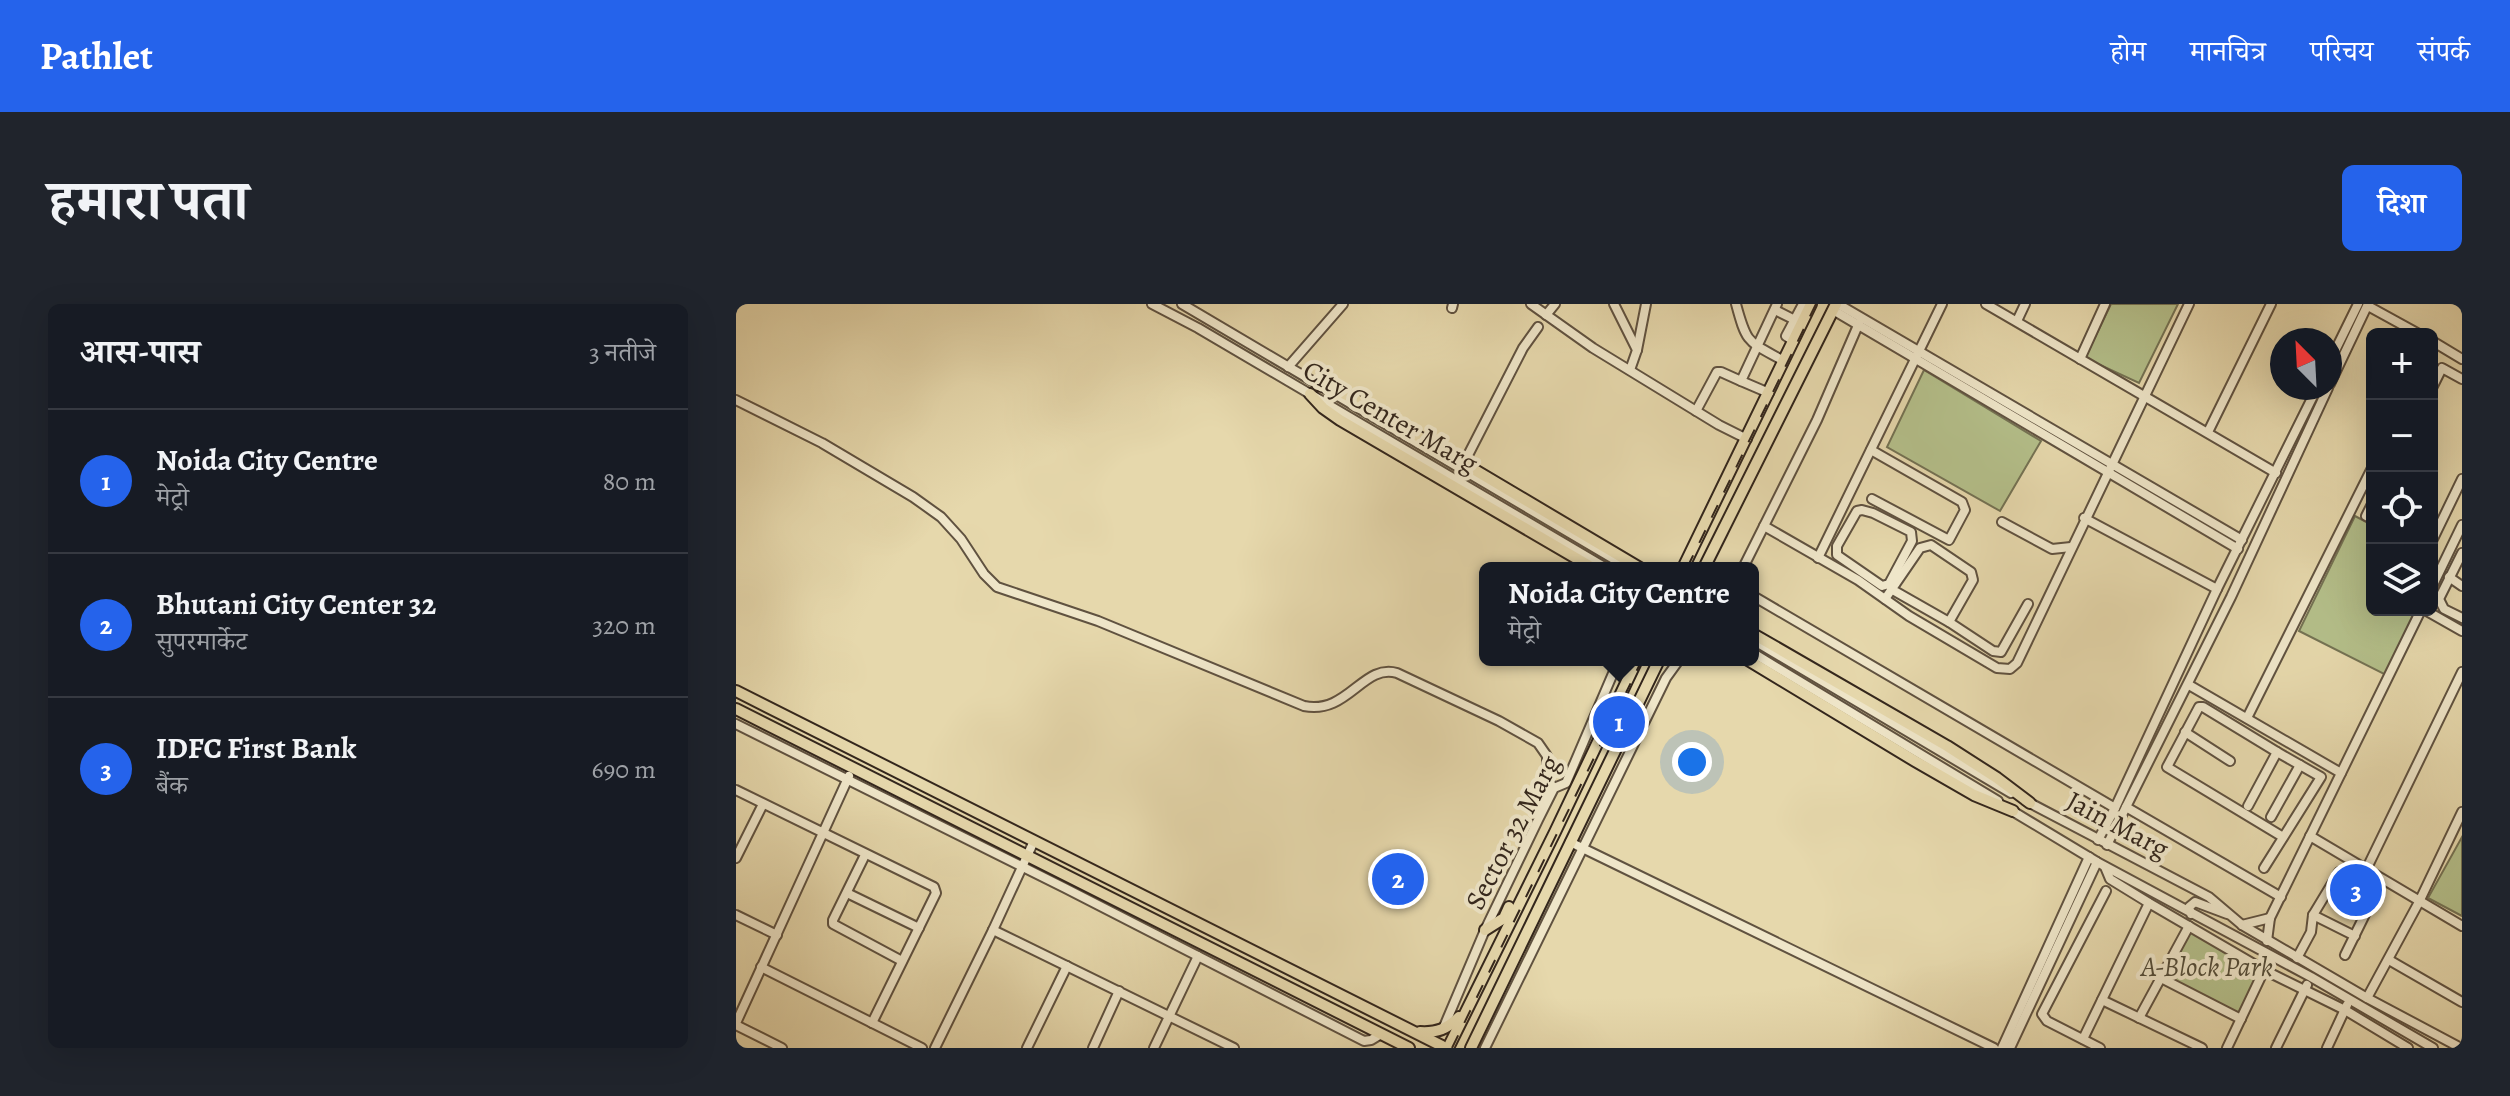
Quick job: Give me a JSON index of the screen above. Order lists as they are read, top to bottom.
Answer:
{
  "streets": {
    "street": ["City Center Marg", "Jain Marg", "Sector 32 Marg"]
  },
  "parks": ["A-Block Park"],
  "north": "top left",
  "page": {
    "header": "Pathlet",
    "nav": [
      "होम",
      "मानचित्र",
      "परिचय",
      "संपर्क"
    ],
    "title": "हमारा पता",
    "buttons": "दिशा",
    "heading": ["आस-पास", "3 नतीजे"],
    "map_buttons": ["+", "−"],
    "list": [
      {
        "mark": "1",
        "name": "Noida City Centre",
        "note": "मेट्रो",
        "value": "80 m"
      },
      {
        "mark": "2",
        "name": "Bhutani City Center 32",
        "note": "सुपरमार्केट",
        "value": "320 m"
      },
      {
        "mark": "3",
        "name": "IDFC First Bank",
        "note": "बैंक",
        "value": "690 m"
      }
    ],
    "popup": ["Noida City Centre", "मेट्रो"],
    "pins": ["1", "2", "3"]
  }
}
